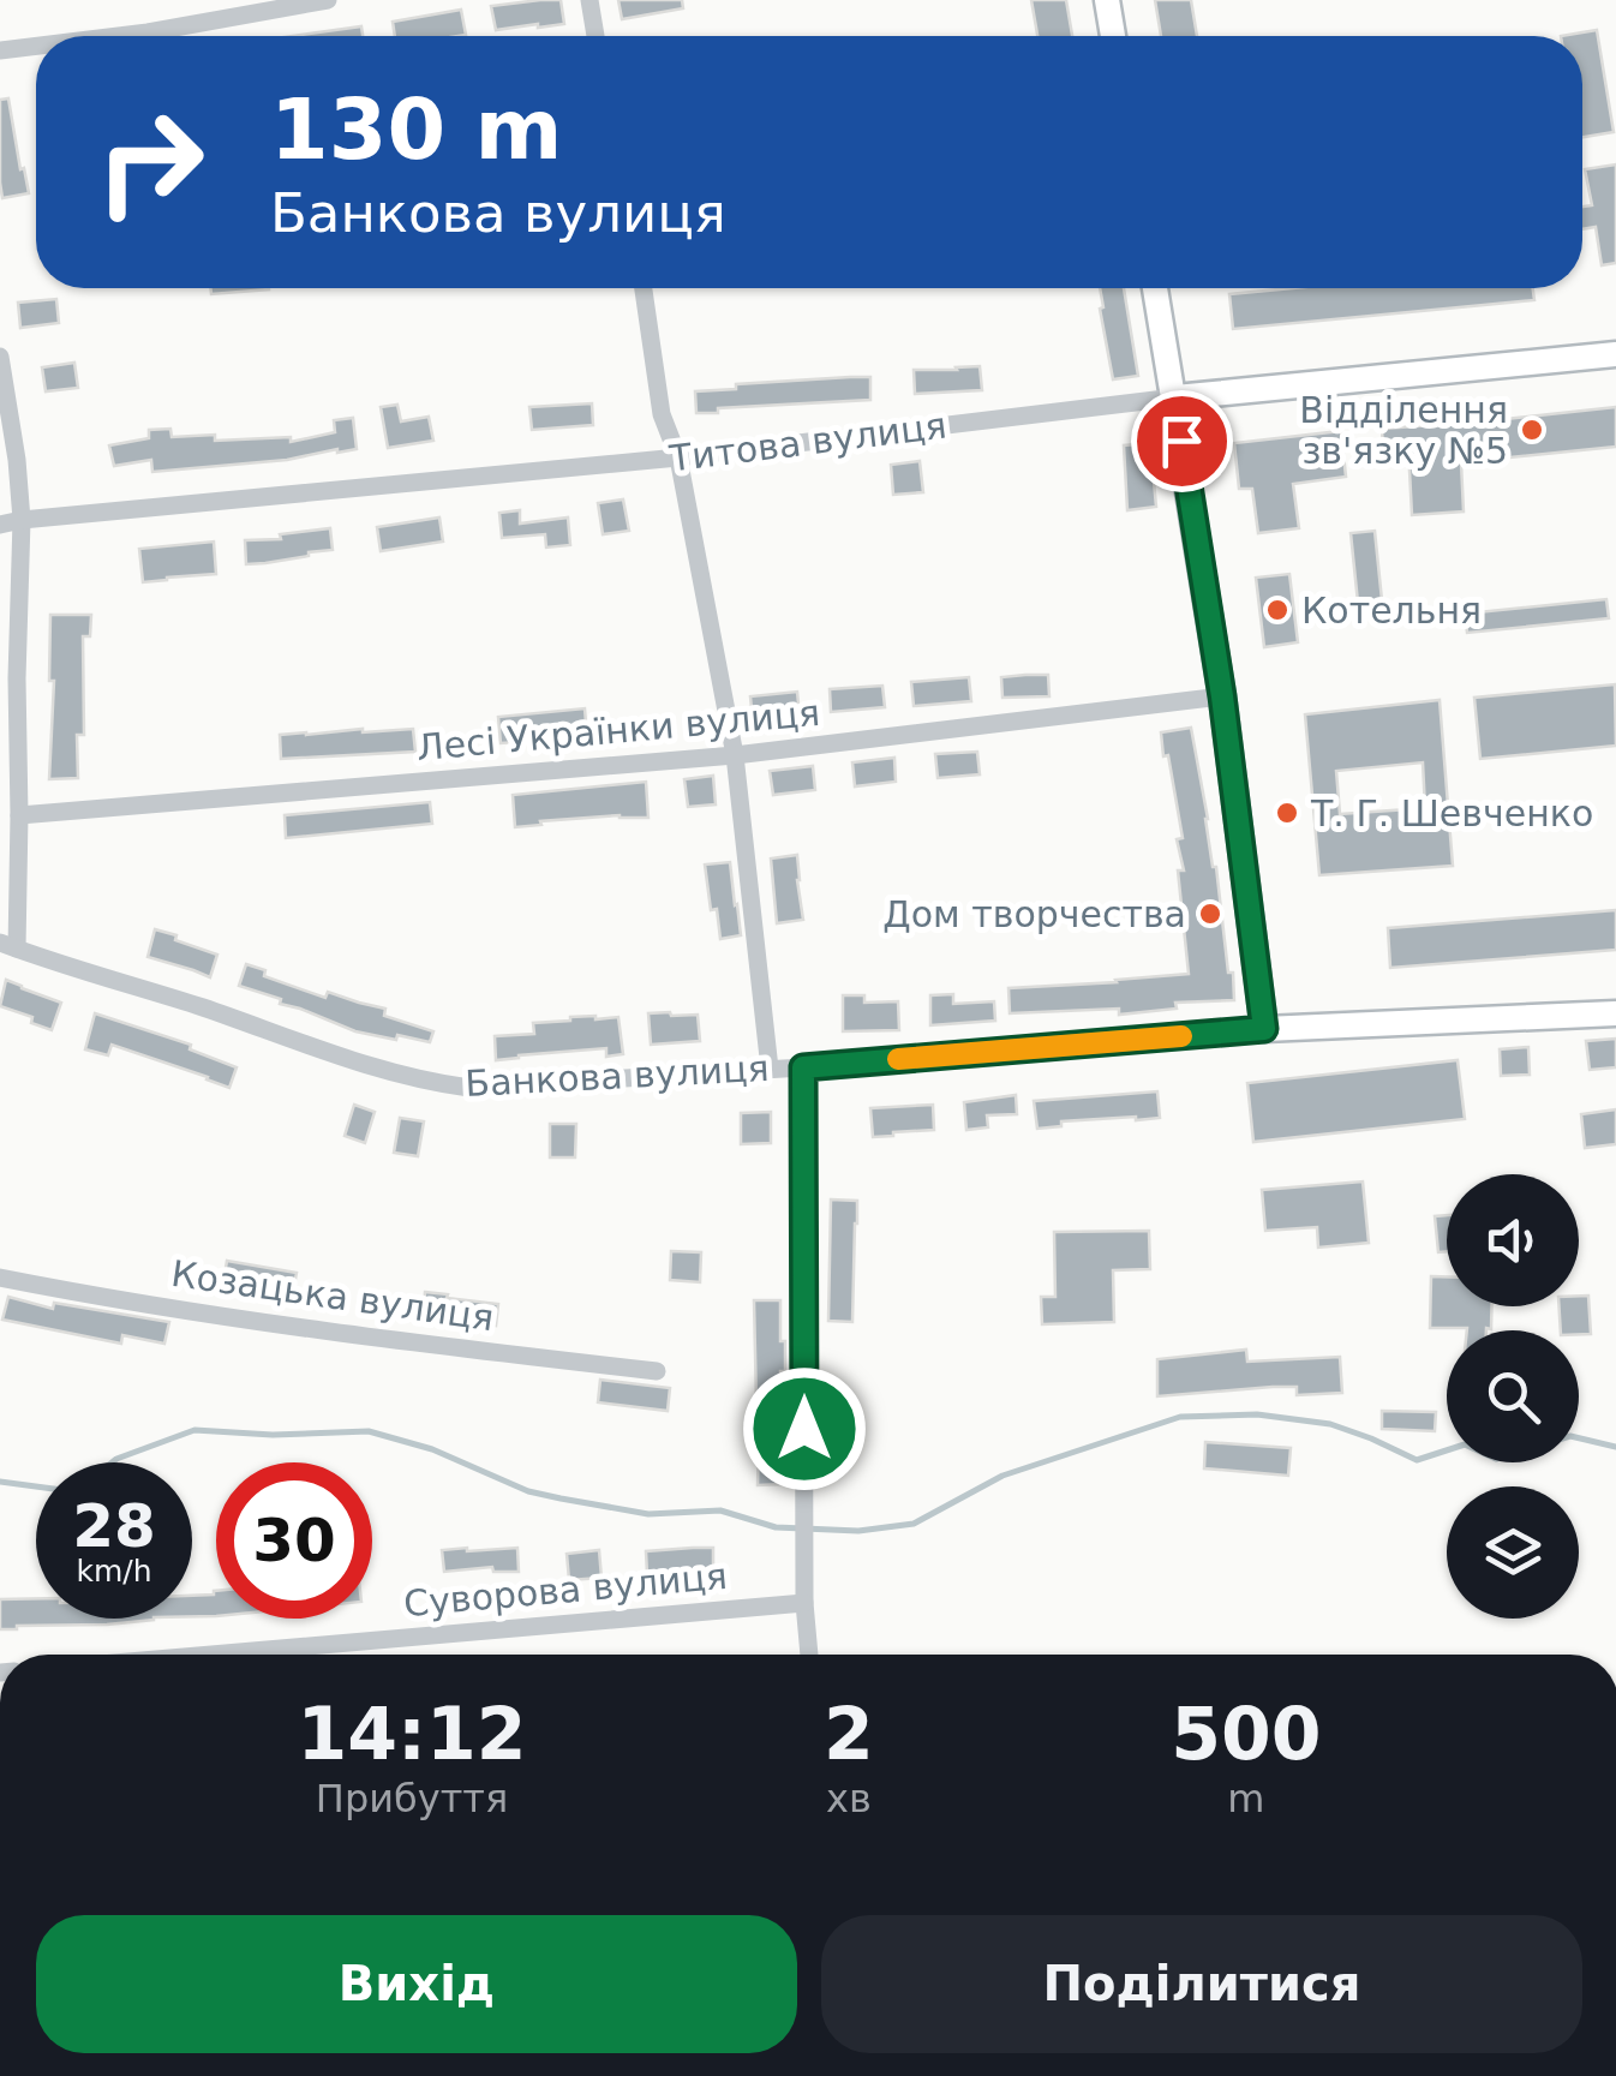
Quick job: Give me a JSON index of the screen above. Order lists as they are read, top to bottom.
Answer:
{
  "streets": {
    "street": [
      "Титова вулиця",
      "Лесі Українки вулиця",
      "Банкова вулиця",
      "Козацька вулиця",
      "Суворова вулиця"
    ]
  },
  "places": [
    "Відділення зв'язку №5",
    "Котельня",
    "Т. Г. Шевченко",
    "Дом творчества"
  ],
  "page": {
    "turn": ["130 m", "Банкова вулиця"],
    "speed": "28 km/h",
    "limit": "30",
    "eta": [
      "14:12",
      "Прибуття",
      "2",
      "хв",
      "500",
      "m"
    ],
    "buttons": ["Вихід", "Поділитися"]
  }
}
